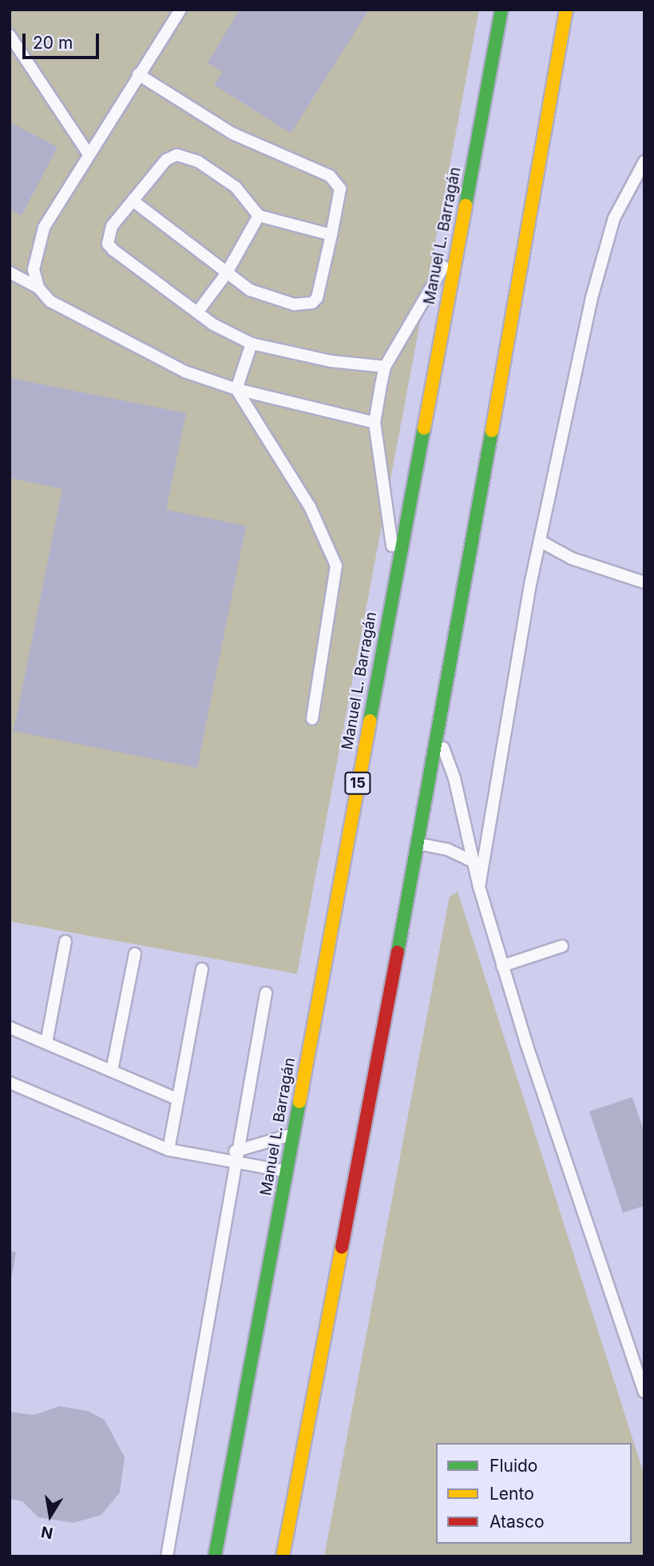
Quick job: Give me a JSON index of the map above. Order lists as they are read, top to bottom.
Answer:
{
  "streets": {
    "highway": ["Manuel L. Barragán", "15"]
  },
  "legend": ["Fluido", "Lento", "Atasco"],
  "scale_bar": "20 m",
  "north": "bottom"
}
